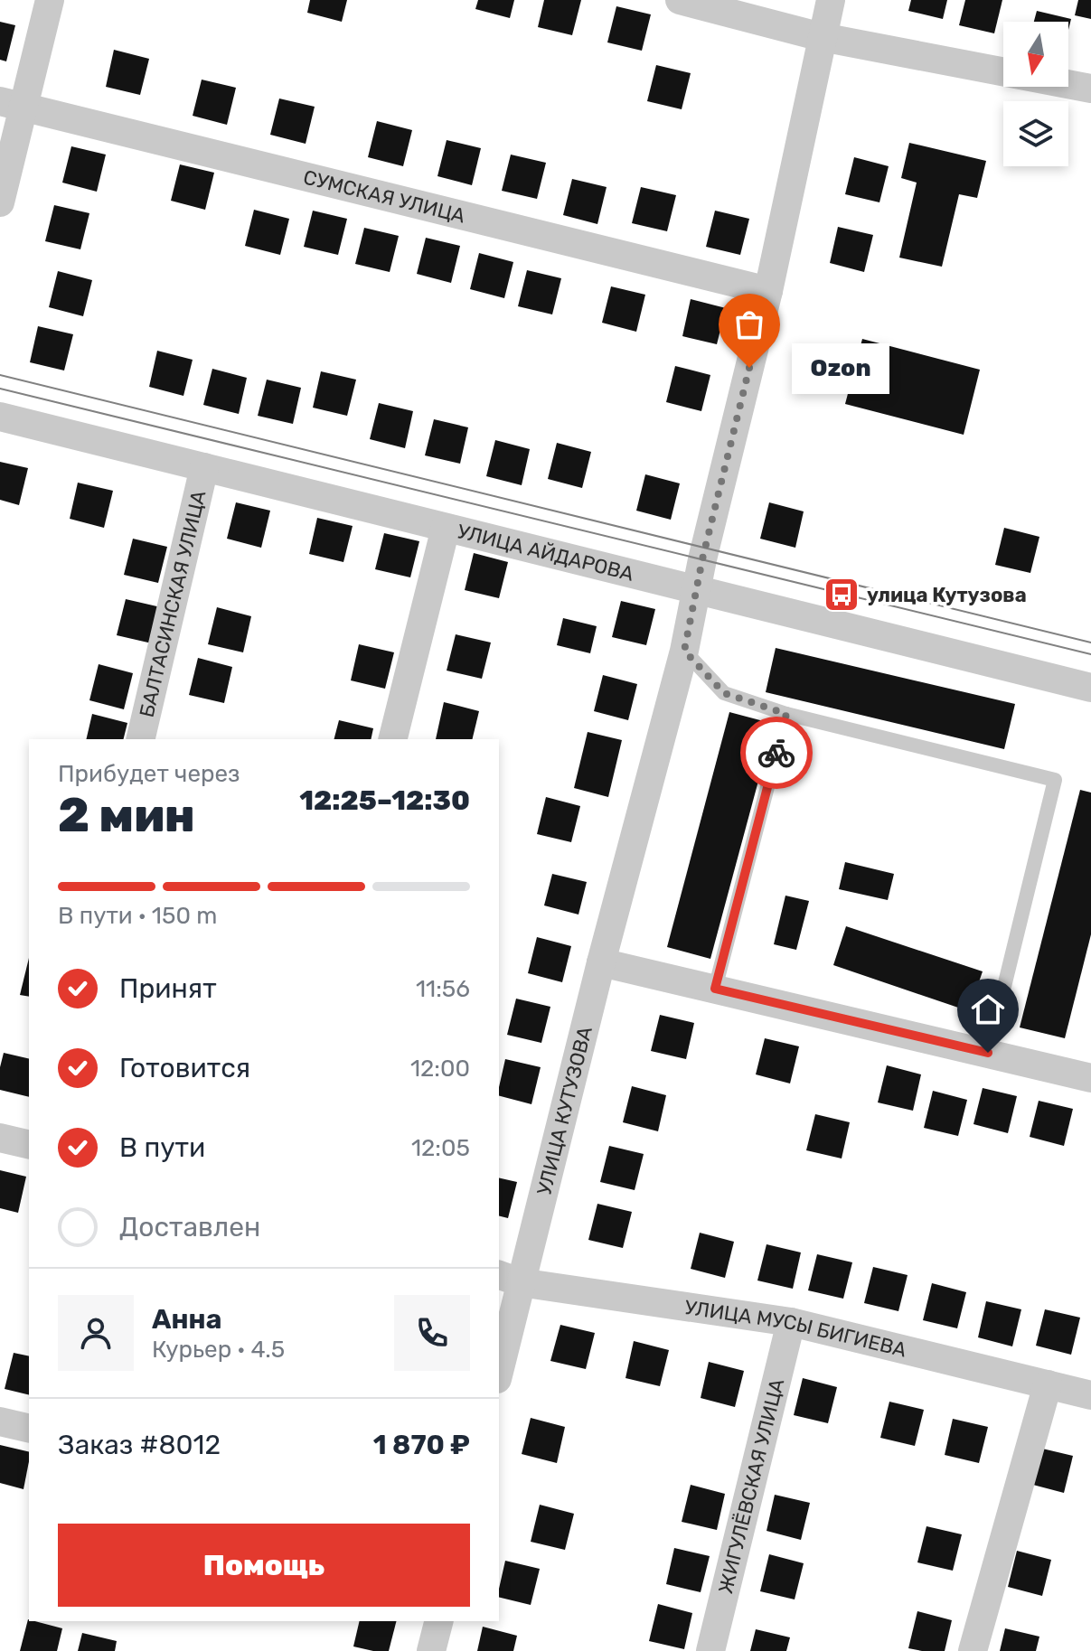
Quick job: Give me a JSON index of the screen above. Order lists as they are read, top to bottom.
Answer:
{
  "streets": {
    "street": [
      "СУМСКАЯ УЛИЦА",
      "УЛИЦА АЙДАРОВА",
      "БАЛТАСИНСКАЯ УЛИЦА",
      "УЛИЦА КУТУЗОВА",
      "УЛИЦА МУСЫ БИГИЕВА",
      "ЖИГУЛЁВСКАЯ УЛИЦА"
    ]
  },
  "crossings": [
    ["СУМСКАЯ УЛИЦА", "УЛИЦА КУТУЗОВА"],
    ["УЛИЦА АЙДАРОВА", "БАЛТАСИНСКАЯ УЛИЦА"],
    ["УЛИЦА АЙДАРОВА", "УЛИЦА КУТУЗОВА"],
    ["УЛИЦА КУТУЗОВА", "УЛИЦА МУСЫ БИГИЕВА"],
    ["УЛИЦА МУСЫ БИГИЕВА", "ЖИГУЛЁВСКАЯ УЛИЦА"]
  ],
  "places": {
    "other": ["Ozon"],
    "bus stop": ["улица Кутузова"]
  },
  "north": "bottom",
  "page": {
    "bubble": "Ozon",
    "heading": ["2 мин", "Прибудет через", "12:25–12:30"],
    "panel": [
      "Анна",
      "Курьер · 4.5",
      "Заказ #8012",
      "1 870 ₽"
    ],
    "bar": "В пути · 150 m",
    "list": [
      ["Принят", "11:56"],
      ["Готовится", "12:00"],
      ["В пути", "12:05"],
      "Доставлен"
    ],
    "buttons": "Помощь"
  }
}
